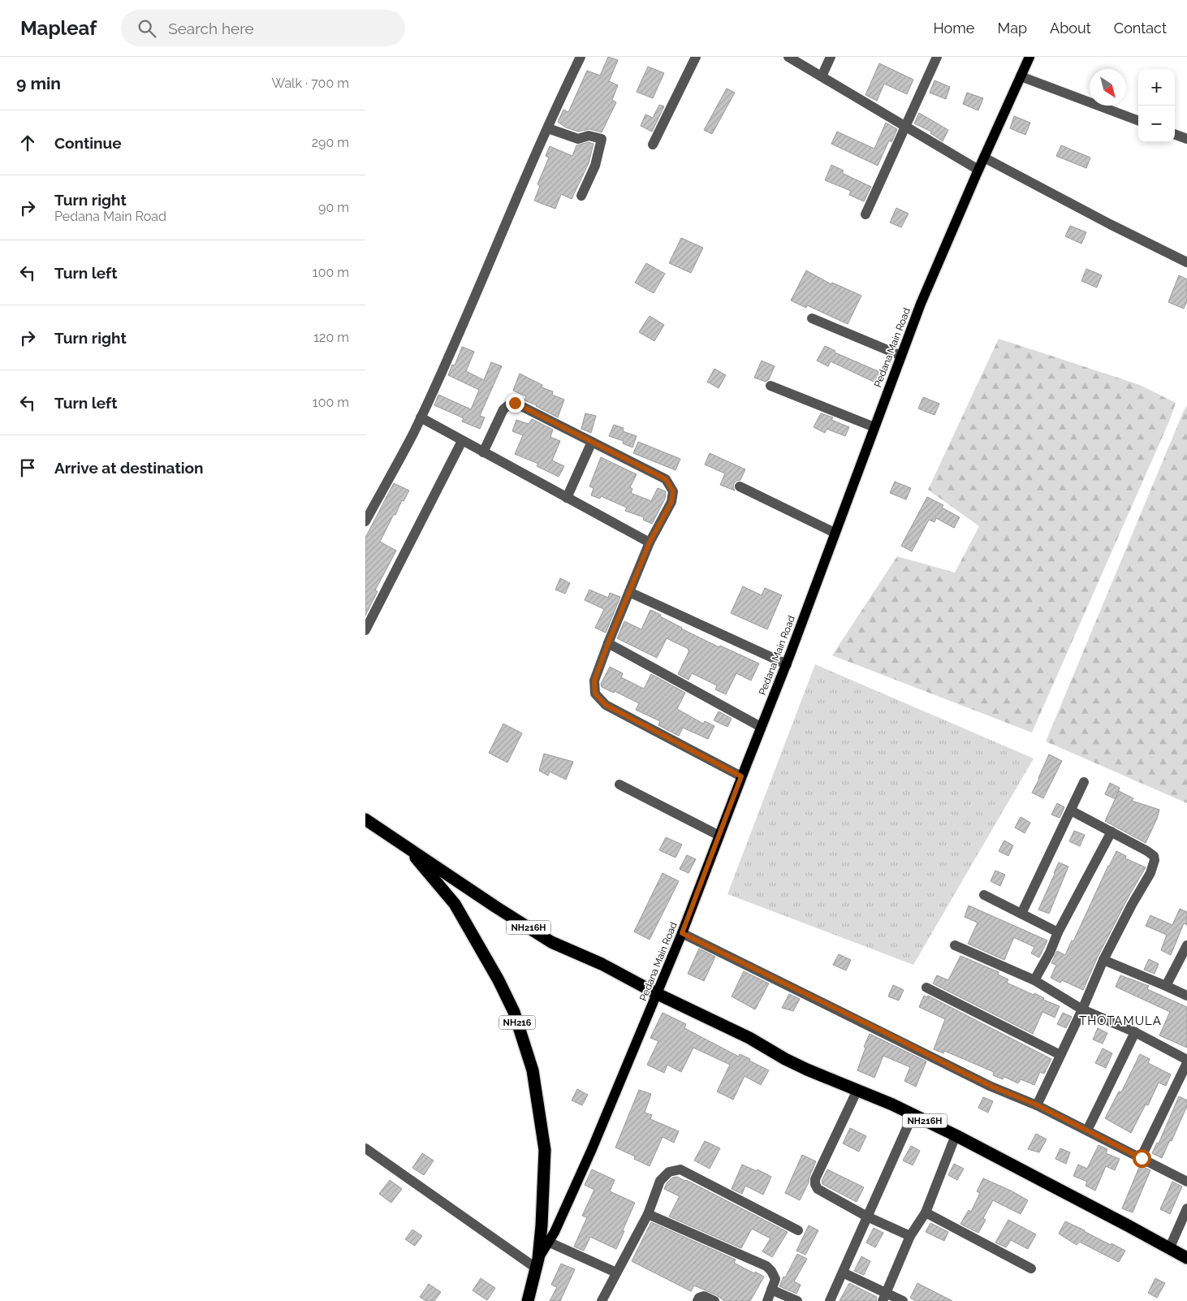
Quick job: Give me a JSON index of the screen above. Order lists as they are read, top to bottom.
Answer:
{
  "streets": {
    "highway": ["NH216H", "NH216"],
    "main road": ["Pedana Main Road"]
  },
  "crossings": [
    ["Pedana Main Road", "NH216H"],
    ["Pedana Main Road", "NH216"],
    ["NH216H", "NH216"]
  ],
  "districts": ["THOTAMULA"],
  "north": "bottom right",
  "page": {
    "header": "Mapleaf",
    "search": "Search here",
    "nav": [
      "Home",
      "Map",
      "About",
      "Contact"
    ],
    "heading": ["9 min", "Walk · 700 m"],
    "map_buttons": ["+", "−"],
    "list": [
      ["Continue", "290 m"],
      ["Turn right", "Pedana Main Road", "90 m"],
      ["Turn left", "100 m"],
      ["Turn right", "120 m"],
      ["Turn left", "100 m"],
      "Arrive at destination"
    ]
  }
}
